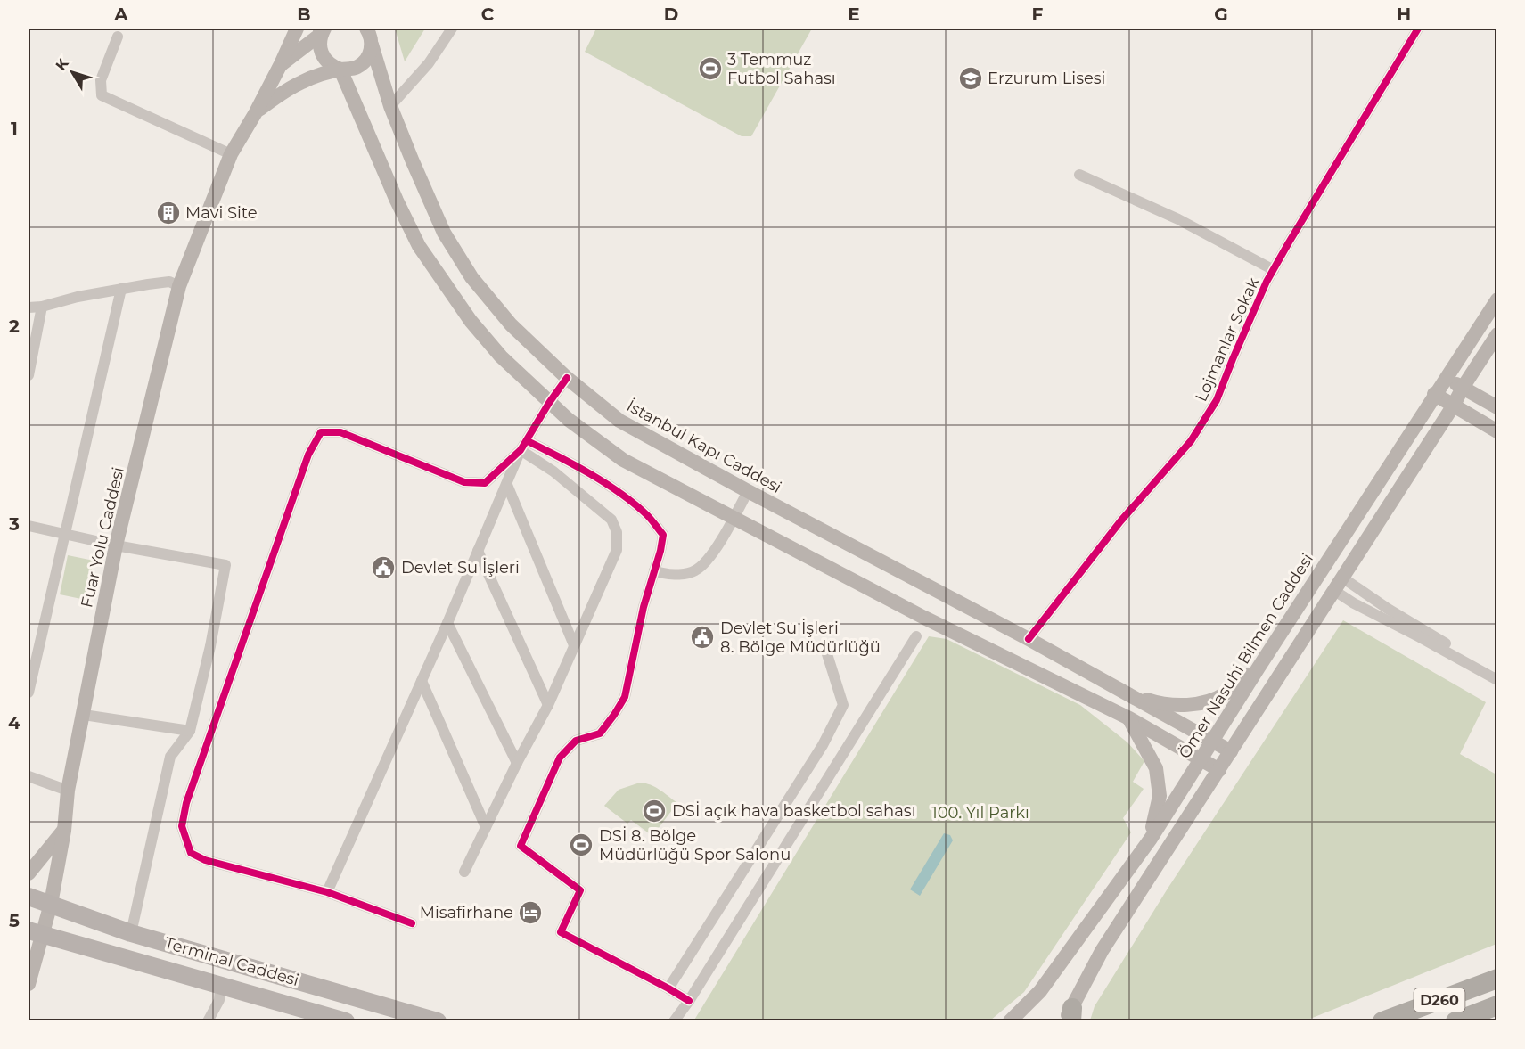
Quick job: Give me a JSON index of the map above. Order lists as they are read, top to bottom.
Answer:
{
  "streets": {
    "highway": ["D260"],
    "main road": [
      "İstanbul Kapı Caddesi",
      "Fuar Yolu Caddesi",
      "Ömer Nasuhi Bilmen Caddesi",
      "Terminal Caddesi"
    ],
    "street": ["Lojmanlar Sokak"]
  },
  "crossings": [
    ["Lojmanlar Sokak", "İstanbul Kapı Caddesi"],
    ["Fuar Yolu Caddesi", "Terminal Caddesi"]
  ],
  "parks": ["100. Yıl Parkı"],
  "places": {
    "sports": ["3 Temmuz Futbol Sahası", "DSİ açık hava basketbol sahası", "DSİ 8. Bölge Müdürlüğü Spor Salonu"],
    "school or university": ["Erzurum Lisesi"],
    "building": ["Mavi Site"],
    "public building": ["Devlet Su İşleri", "Devlet Su İşleri 8. Bölge Müdürlüğü"],
    "hotel": ["Misafirhane"]
  },
  "north": "top left",
  "grid": {
    "columns": [
      "A",
      "B",
      "C",
      "D",
      "E",
      "F",
      "G",
      "H"
    ],
    "rows": [
      "1",
      "2",
      "3",
      "4",
      "5"
    ]
  }
}
